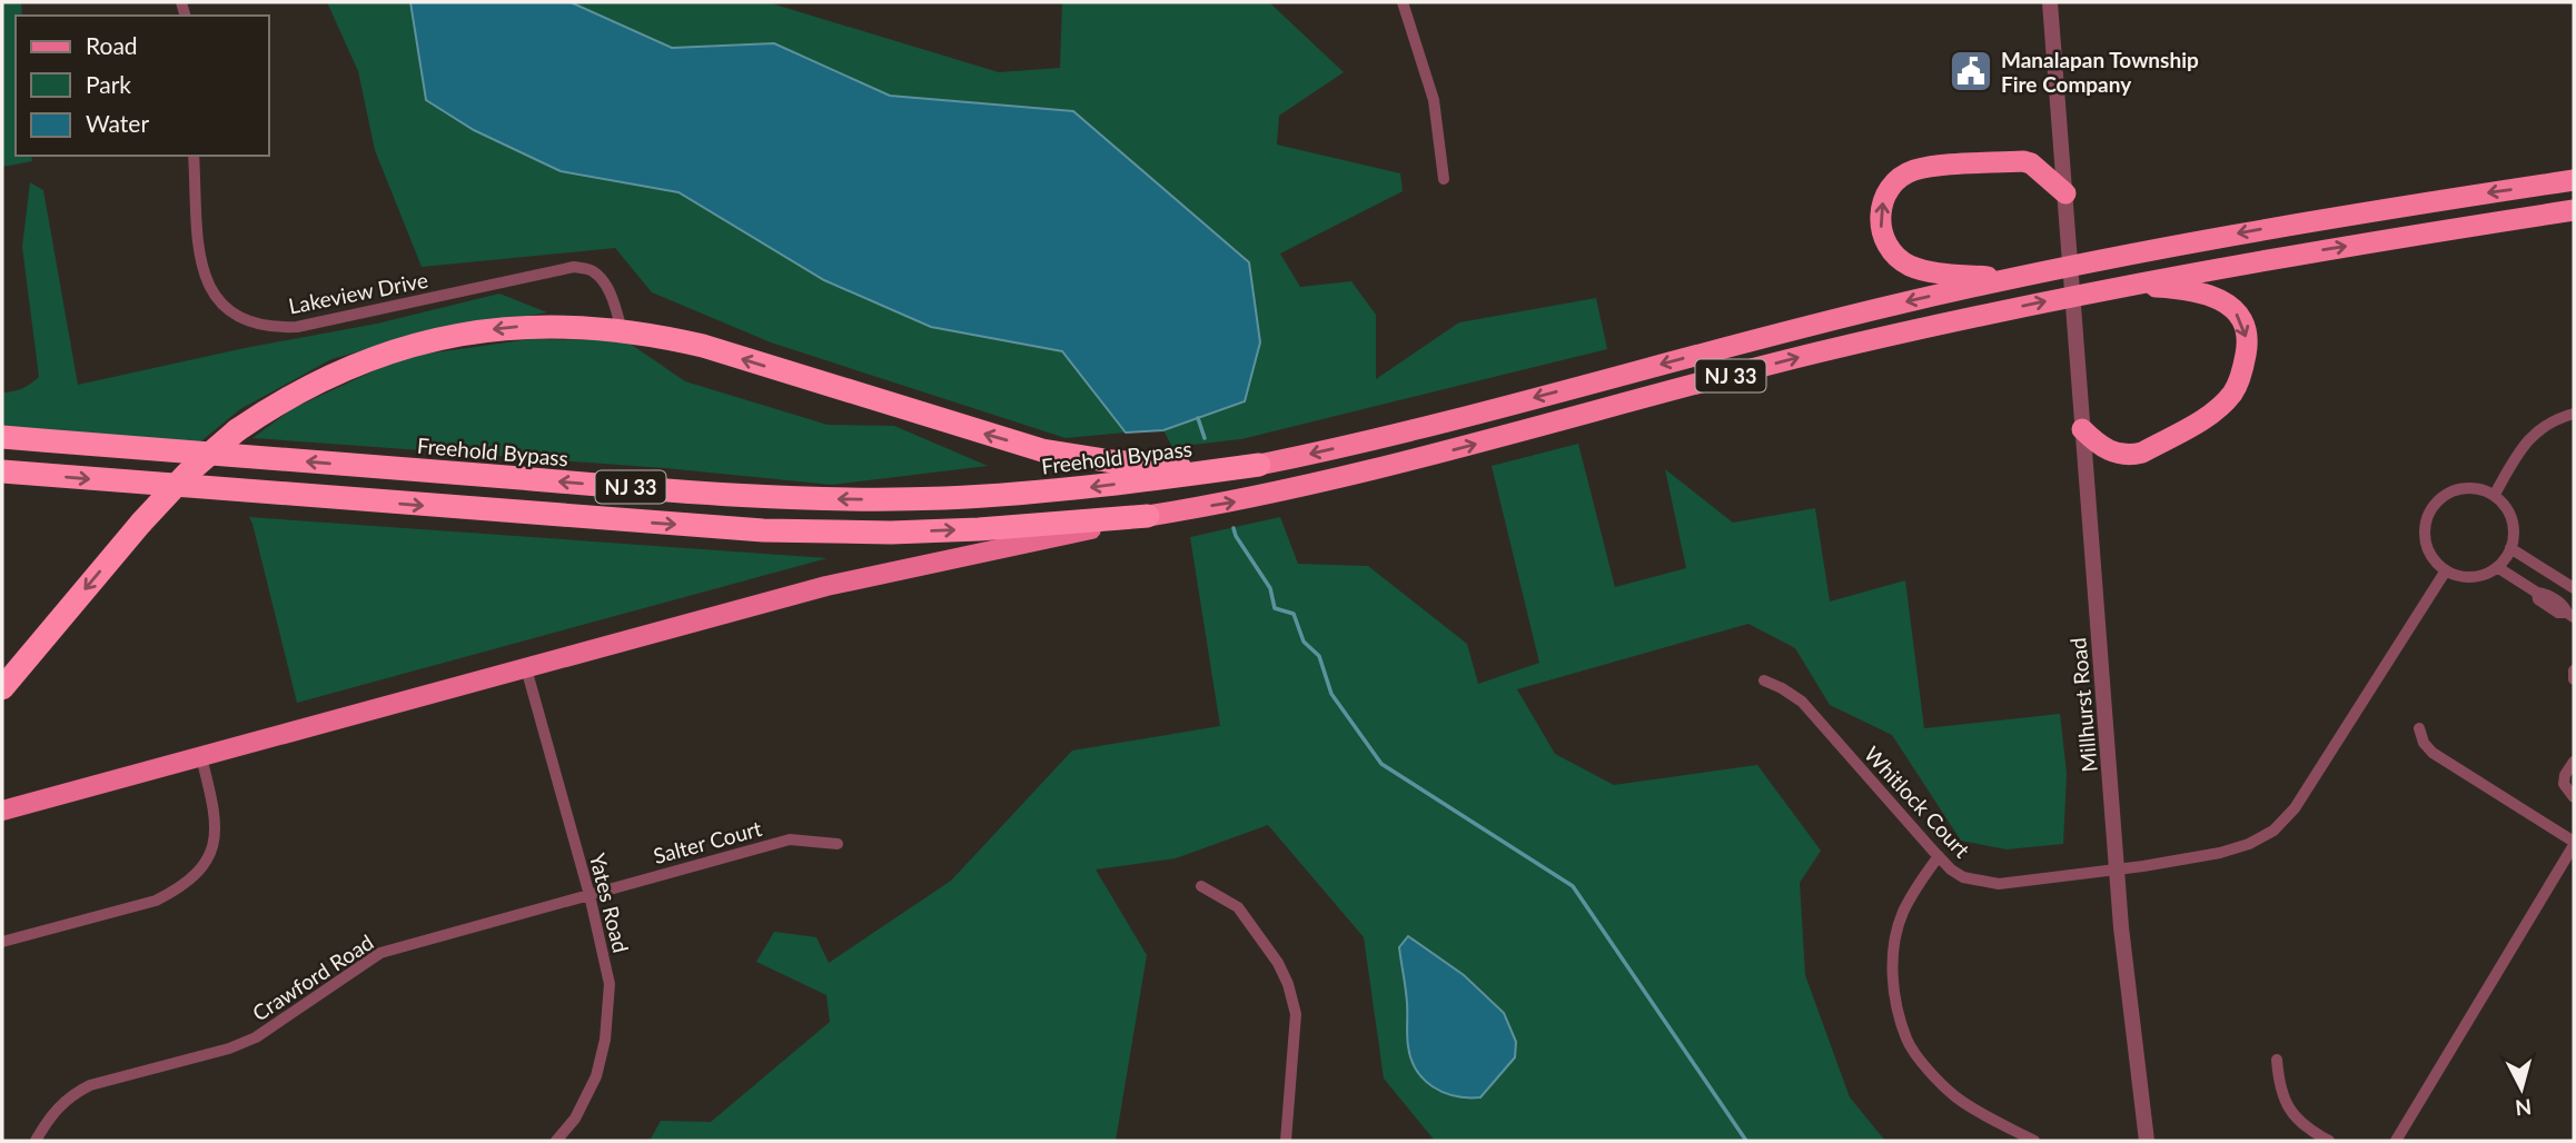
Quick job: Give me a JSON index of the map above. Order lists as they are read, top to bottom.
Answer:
{
  "streets": {
    "highway": ["NJ 33", "Freehold Bypass"],
    "street": [
      "Lakeview Drive",
      "Millhurst Road",
      "Whitlock Court",
      "Salter Court",
      "Yates Road",
      "Crawford Road"
    ]
  },
  "crossings": [
    ["NJ 33", "Freehold Bypass"],
    ["NJ 33", "Millhurst Road"],
    ["Millhurst Road", "Whitlock Court"],
    ["Salter Court", "Yates Road"],
    ["Salter Court", "Crawford Road"],
    ["Yates Road", "Crawford Road"]
  ],
  "places": {
    "public building": ["Manalapan Township Fire Company"]
  },
  "legend": ["Road", "Park", "Water"],
  "north": "bottom"
}
